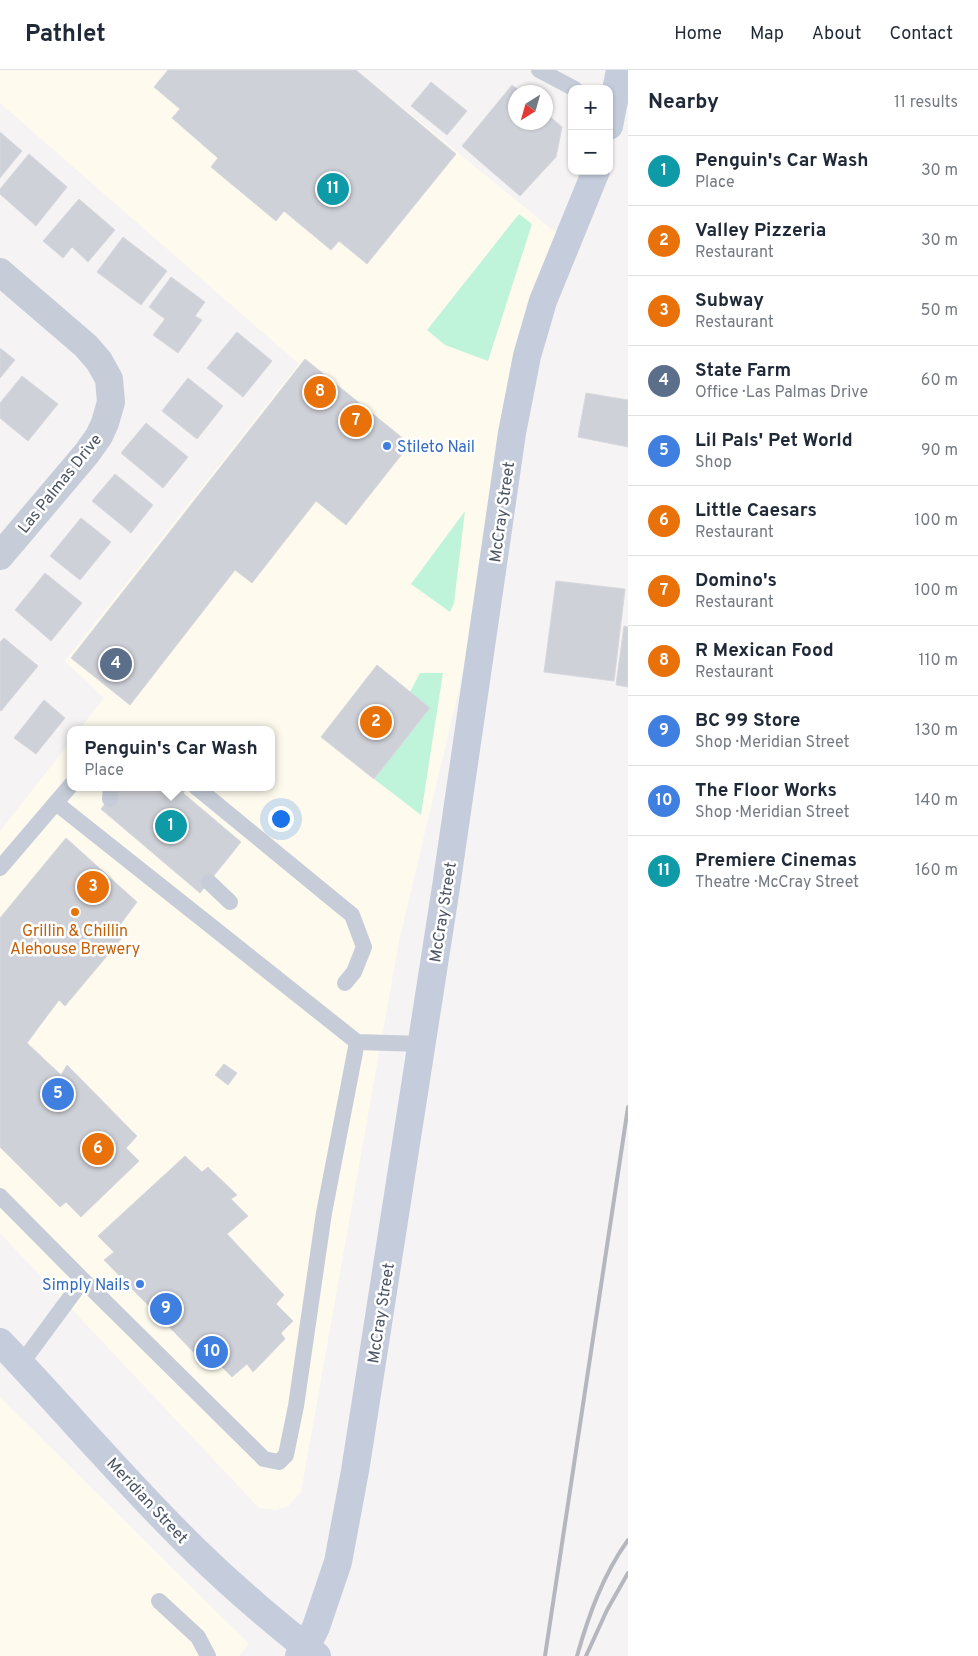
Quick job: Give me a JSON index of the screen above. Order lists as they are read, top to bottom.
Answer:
{
  "streets": {
    "street": ["Las Palmas Drive", "McCray Street", "Meridian Street"]
  },
  "crossings": [
    ["McCray Street", "Meridian Street"]
  ],
  "places": ["Stileto Nail", "Grillin & Chillin Alehouse Brewery", "Simply Nails"],
  "north": "bottom left",
  "page": {
    "header": "Pathlet",
    "nav": [
      "Home",
      "Map",
      "About",
      "Contact"
    ],
    "heading": ["Nearby", "11 results"],
    "map_buttons": ["+", "−"],
    "list": [
      {
        "mark": "1",
        "name": "Penguin's Car Wash",
        "note": "Place",
        "value": "30 m"
      },
      {
        "mark": "2",
        "name": "Valley Pizzeria",
        "note": "Restaurant",
        "value": "30 m"
      },
      {
        "mark": "3",
        "name": "Subway",
        "note": "Restaurant",
        "value": "50 m"
      },
      {
        "mark": "4",
        "name": "State Farm",
        "note": "Office · Las Palmas Drive",
        "value": "60 m"
      },
      {
        "mark": "5",
        "name": "Lil Pals' Pet World",
        "note": "Shop",
        "value": "90 m"
      },
      {
        "mark": "6",
        "name": "Little Caesars",
        "note": "Restaurant",
        "value": "100 m"
      },
      {
        "mark": "7",
        "name": "Domino's",
        "note": "Restaurant",
        "value": "100 m"
      },
      {
        "mark": "8",
        "name": "R Mexican Food",
        "note": "Restaurant",
        "value": "110 m"
      },
      {
        "mark": "9",
        "name": "BC 99 Store",
        "note": "Shop · Meridian Street",
        "value": "130 m"
      },
      {
        "mark": "10",
        "name": "The Floor Works",
        "note": "Shop · Meridian Street",
        "value": "140 m"
      },
      {
        "mark": "11",
        "name": "Premiere Cinemas",
        "note": "Theatre · McCray Street",
        "value": "160 m"
      }
    ],
    "pins": [
      "11",
      "8",
      "7",
      "4",
      "2",
      "1",
      "3",
      "5",
      "6",
      "9",
      "10"
    ],
    "popup": ["Penguin's Car Wash", "Place"]
  }
}
